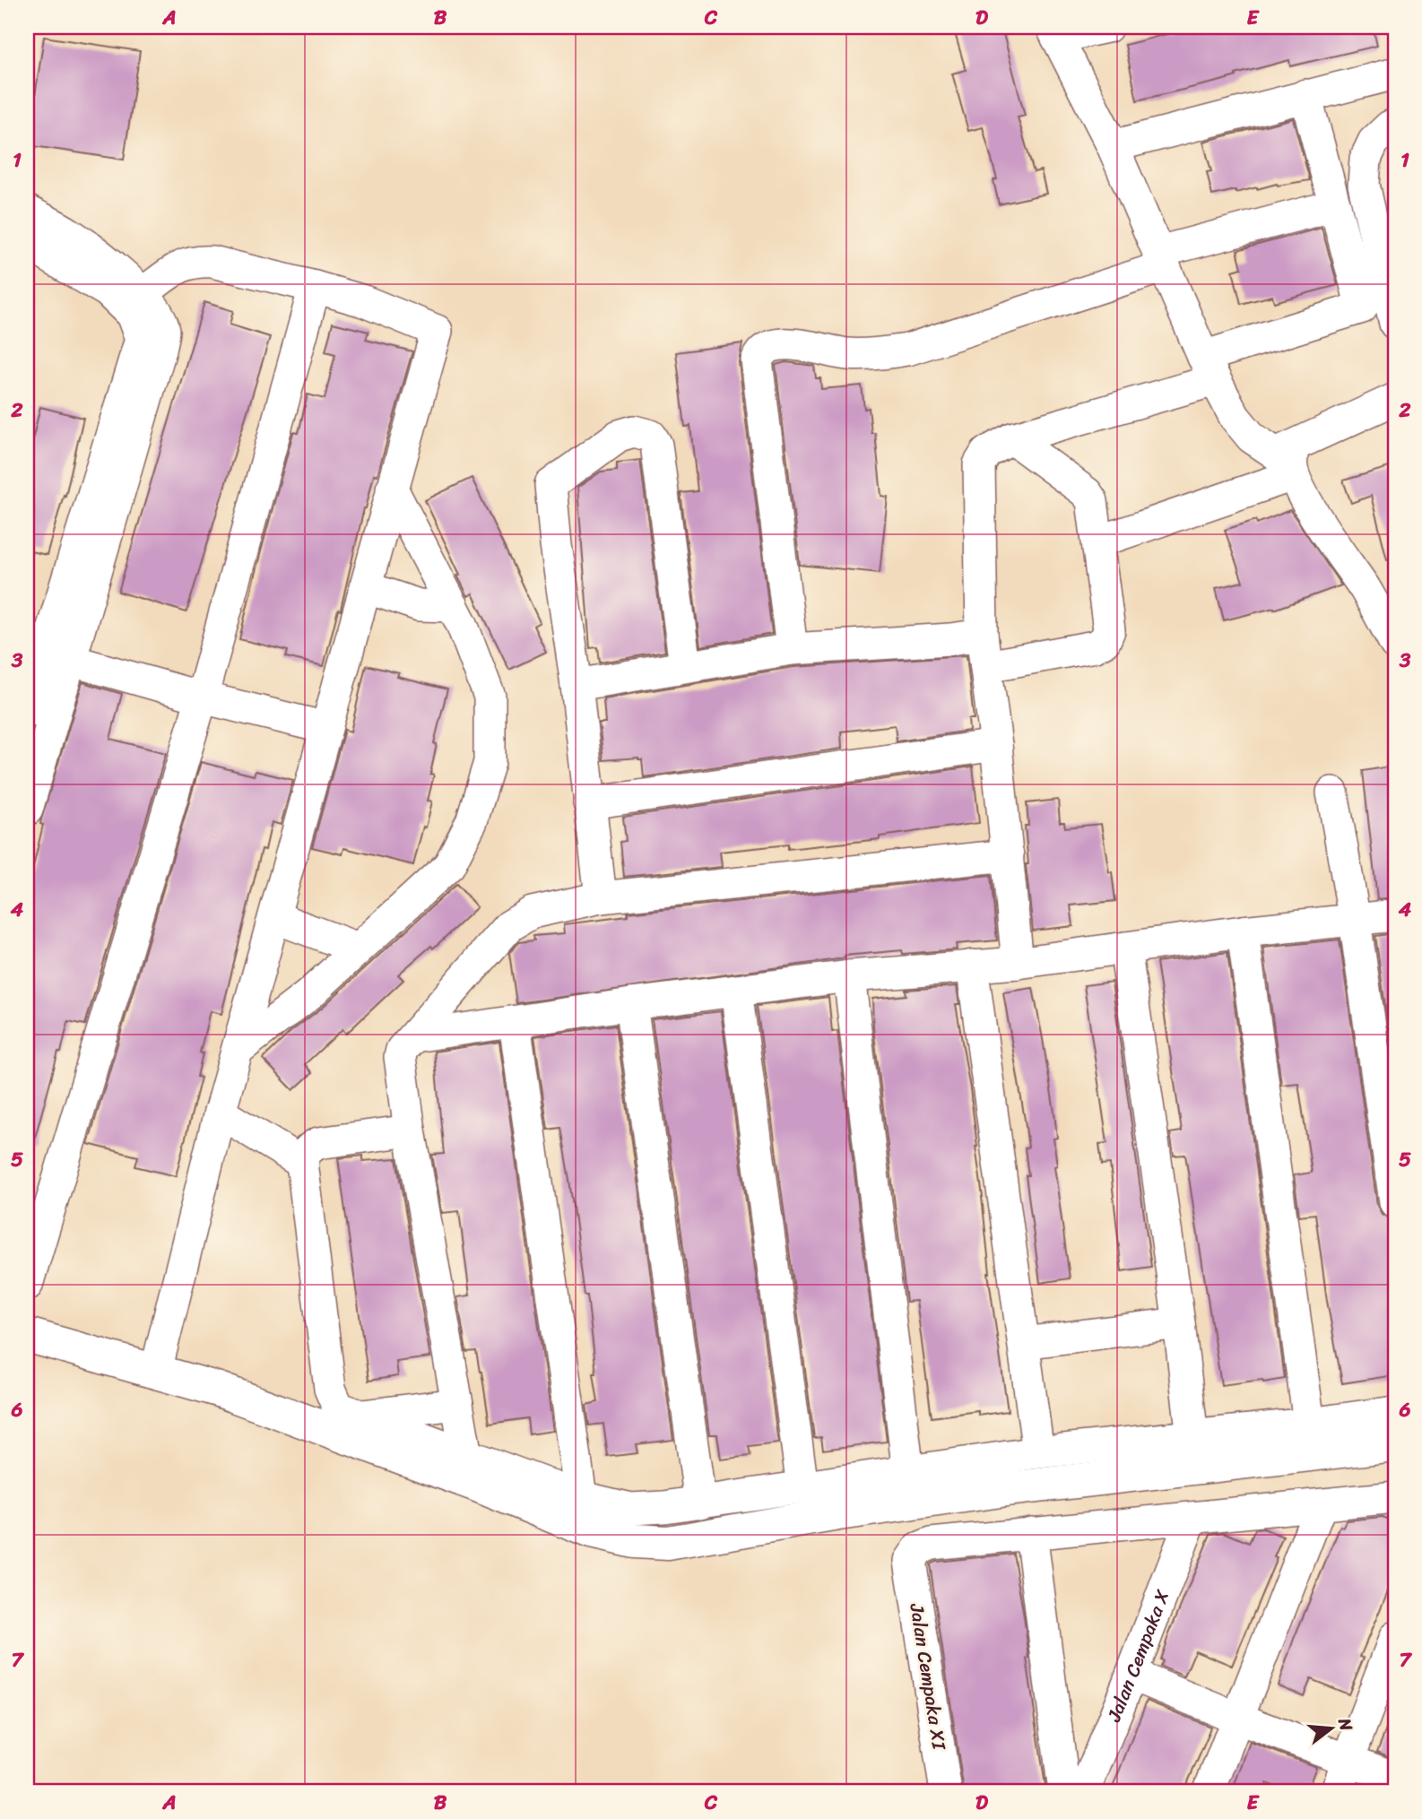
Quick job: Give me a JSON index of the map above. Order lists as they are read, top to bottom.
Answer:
{
  "streets": {
    "street": ["Jalan Cempaka X", "Jalan Cempaka XI"]
  },
  "north": "right",
  "grid": {
    "columns": [
      "A",
      "B",
      "C",
      "D",
      "E"
    ],
    "rows": [
      "1",
      "2",
      "3",
      "4",
      "5",
      "6",
      "7"
    ]
  }
}
